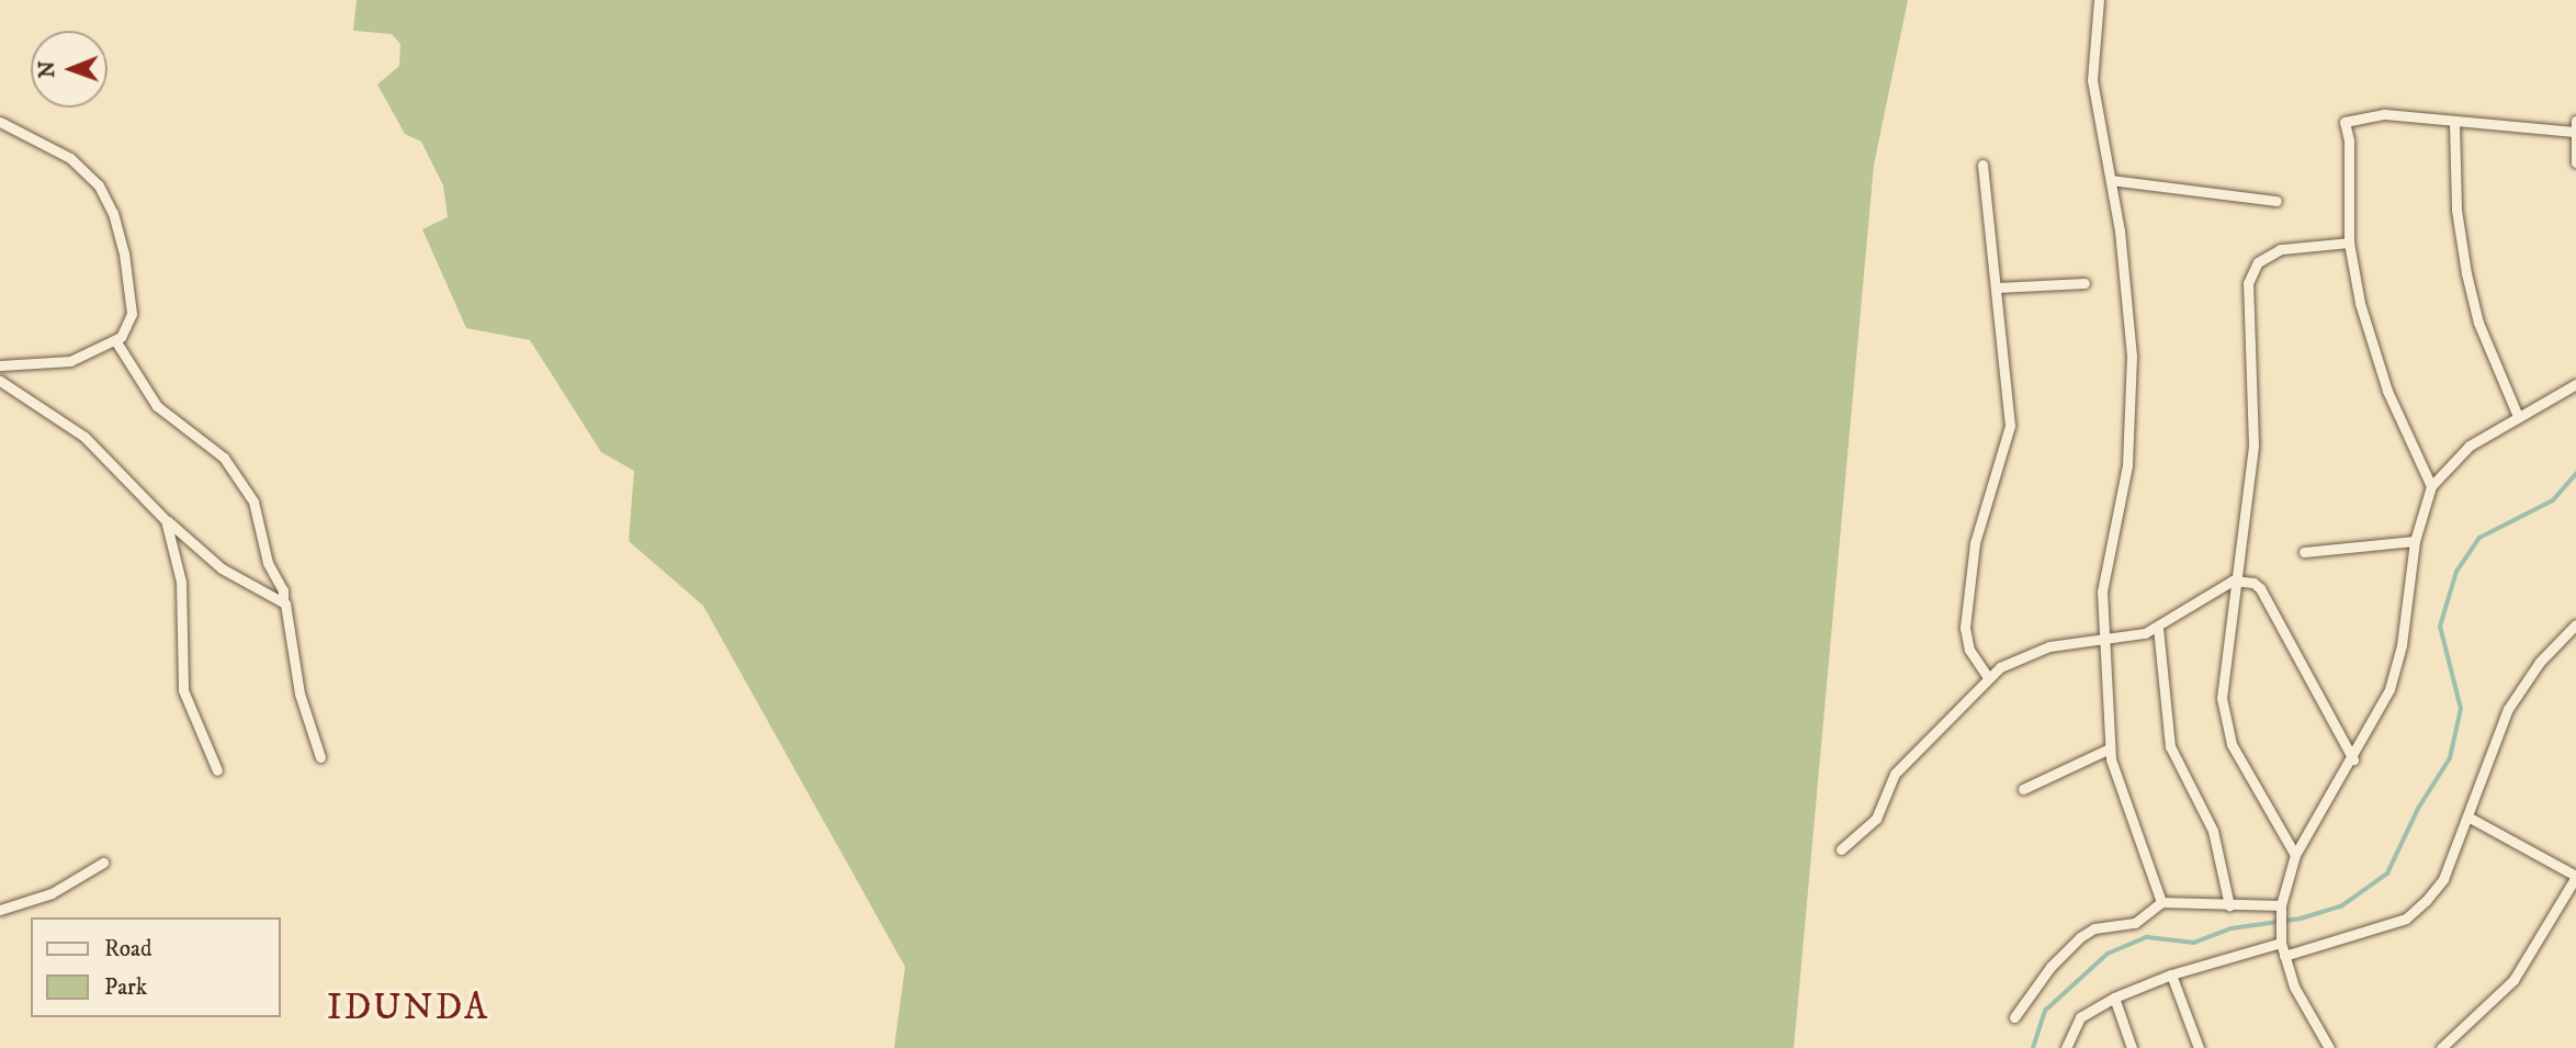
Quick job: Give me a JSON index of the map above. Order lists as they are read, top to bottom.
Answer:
{
  "districts": ["IDUNDA"],
  "legend": ["Road", "Park"],
  "north": "left"
}
